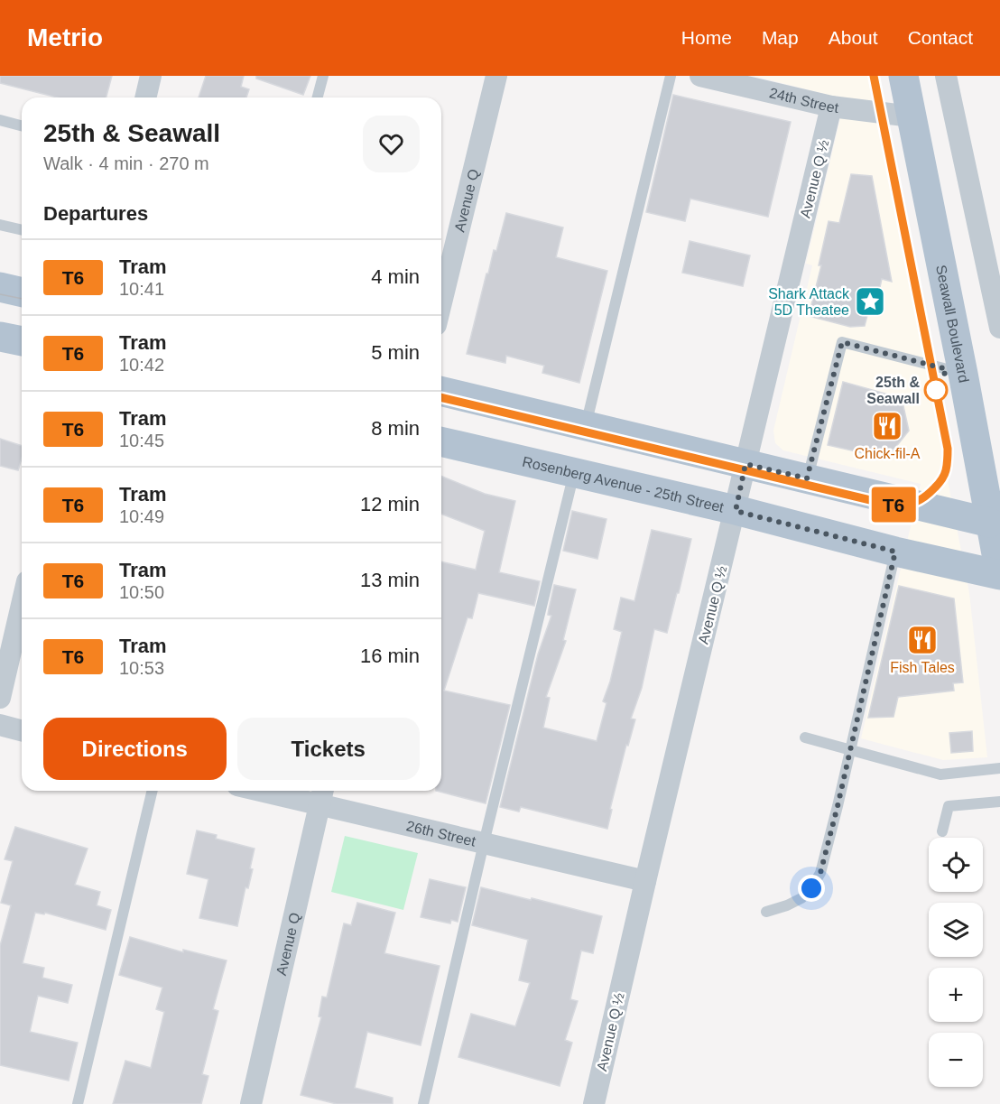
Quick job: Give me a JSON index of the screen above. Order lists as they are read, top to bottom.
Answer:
{
  "streets": {
    "main road": ["Seawall Boulevard", "Rosenberg Avenue - 25th Street"],
    "street": [
      "24th Street",
      "Avenue Q ½",
      "Avenue Q",
      "26th Street"
    ]
  },
  "crossings": [
    ["24th Street", "Avenue Q ½"],
    ["24th Street", "Seawall Boulevard"],
    ["Avenue Q ½", "Rosenberg Avenue - 25th Street"],
    ["Avenue Q ½", "26th Street"],
    ["Avenue Q", "26th Street"],
    ["Seawall Boulevard", "Rosenberg Avenue - 25th Street"]
  ],
  "places": {
    "place": ["Shark Attack 5D Theatee"],
    "other": ["25th & Seawall"],
    "restaurant": ["Chick-fil-A", "Fish Tales"]
  },
  "lines": ["tram line T6"],
  "page": {
    "header": "Metrio",
    "nav": [
      "Home",
      "Map",
      "About",
      "Contact"
    ],
    "on_map": "T6",
    "heading": [
      ["25th & Seawall", "Walk · 4 min · 270 m"],
      "Departures"
    ],
    "list": [
      {
        "mark": "T6",
        "name": "Tram",
        "note": "10:41",
        "value": "4 min"
      },
      {
        "mark": "T6",
        "name": "Tram",
        "note": "10:42",
        "value": "5 min"
      },
      {
        "mark": "T6",
        "name": "Tram",
        "note": "10:45",
        "value": "8 min"
      },
      {
        "mark": "T6",
        "name": "Tram",
        "note": "10:49",
        "value": "12 min"
      },
      {
        "mark": "T6",
        "name": "Tram",
        "note": "10:50",
        "value": "13 min"
      },
      {
        "mark": "T6",
        "name": "Tram",
        "note": "10:53",
        "value": "16 min"
      }
    ],
    "buttons": ["Directions", "Tickets"],
    "map_buttons": ["+", "−"]
  }
}
